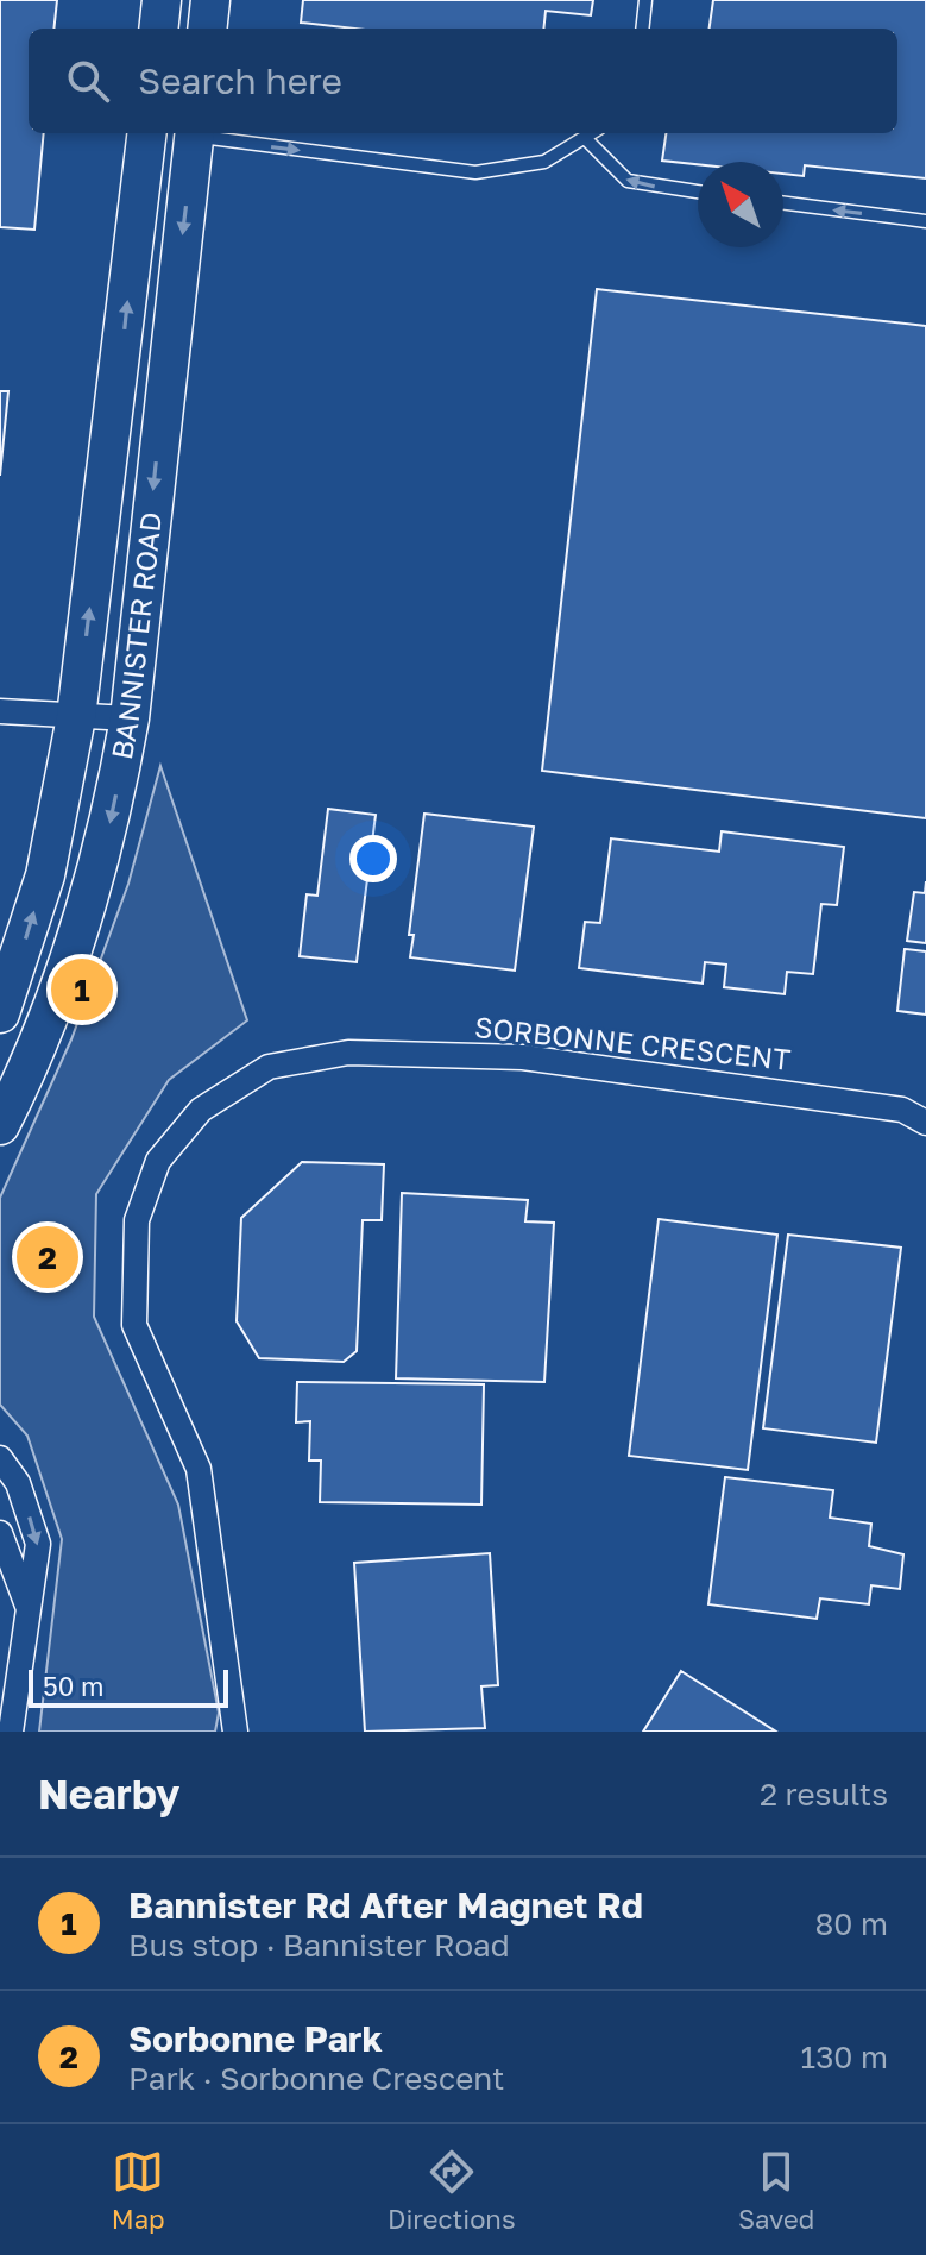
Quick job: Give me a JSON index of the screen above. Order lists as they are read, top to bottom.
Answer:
{
  "streets": {
    "main road": ["BANNISTER ROAD"],
    "street": ["SORBONNE CRESCENT"]
  },
  "scale_bar": "50 m",
  "north": "top left",
  "page": {
    "search": "Search here",
    "pins": ["1", "2"],
    "scale": "50 m",
    "heading": ["Nearby", "2 results"],
    "list": [
      {
        "mark": "1",
        "name": "Bannister Rd After Magnet Rd",
        "note": "Bus stop · Bannister Road",
        "value": "80 m"
      },
      {
        "mark": "2",
        "name": "Sorbonne Park",
        "note": "Park · Sorbonne Crescent",
        "value": "130 m"
      }
    ],
    "nav": ["Map", "Directions", "Saved"]
  }
}
